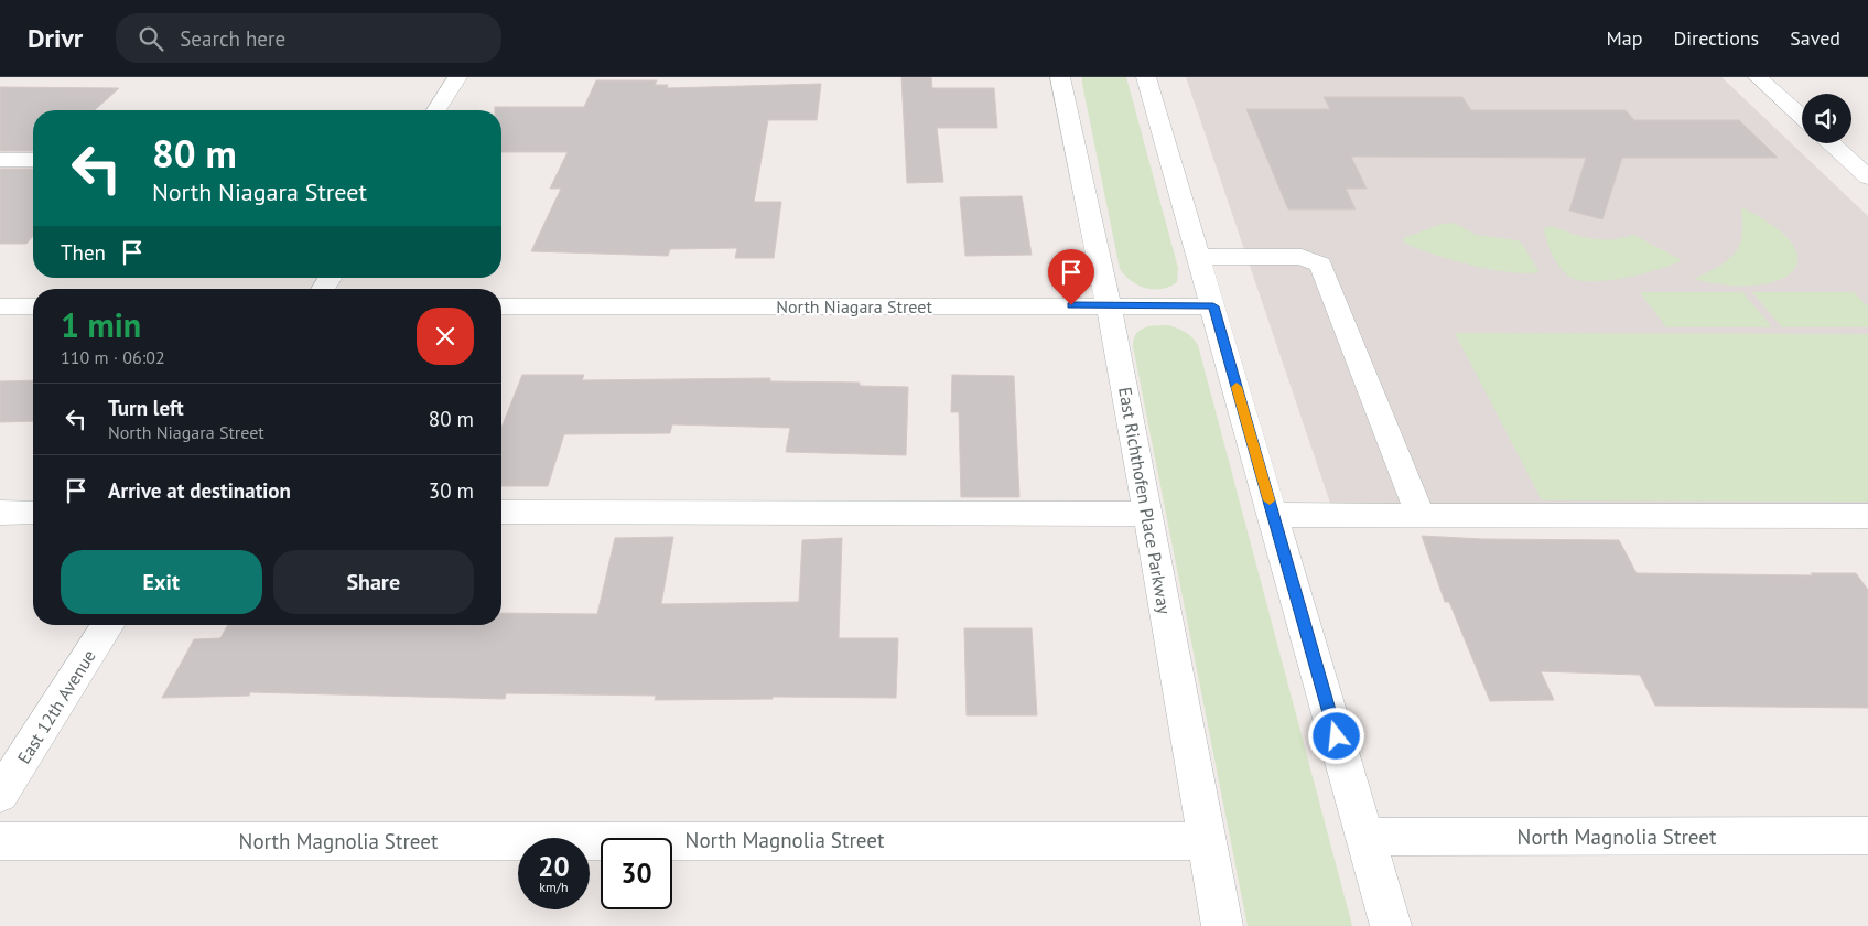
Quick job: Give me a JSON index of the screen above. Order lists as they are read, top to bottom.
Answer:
{
  "streets": {
    "street": [
      "North Niagara Street",
      "East Richthofen Place Parkway",
      "East 12th Avenue",
      "North Magnolia Street"
    ]
  },
  "crossings": [
    ["North Niagara Street", "East Richthofen Place Parkway"],
    ["East Richthofen Place Parkway", "North Magnolia Street"]
  ],
  "page": {
    "header": "Drivr",
    "search": "Search here",
    "nav": ["Map", "Directions", "Saved"],
    "turn": ["80 m", "North Niagara Street"],
    "then": "Then",
    "heading": ["1 min", "110 m · 06:02"],
    "list": [
      {
        "name": "Turn left",
        "note": "North Niagara Street",
        "value": "80 m"
      },
      {
        "name": "Arrive at destination",
        "value": "30 m"
      }
    ],
    "buttons": ["Exit", "Share"],
    "speed": "20 km/h",
    "limit": "30"
  }
}
